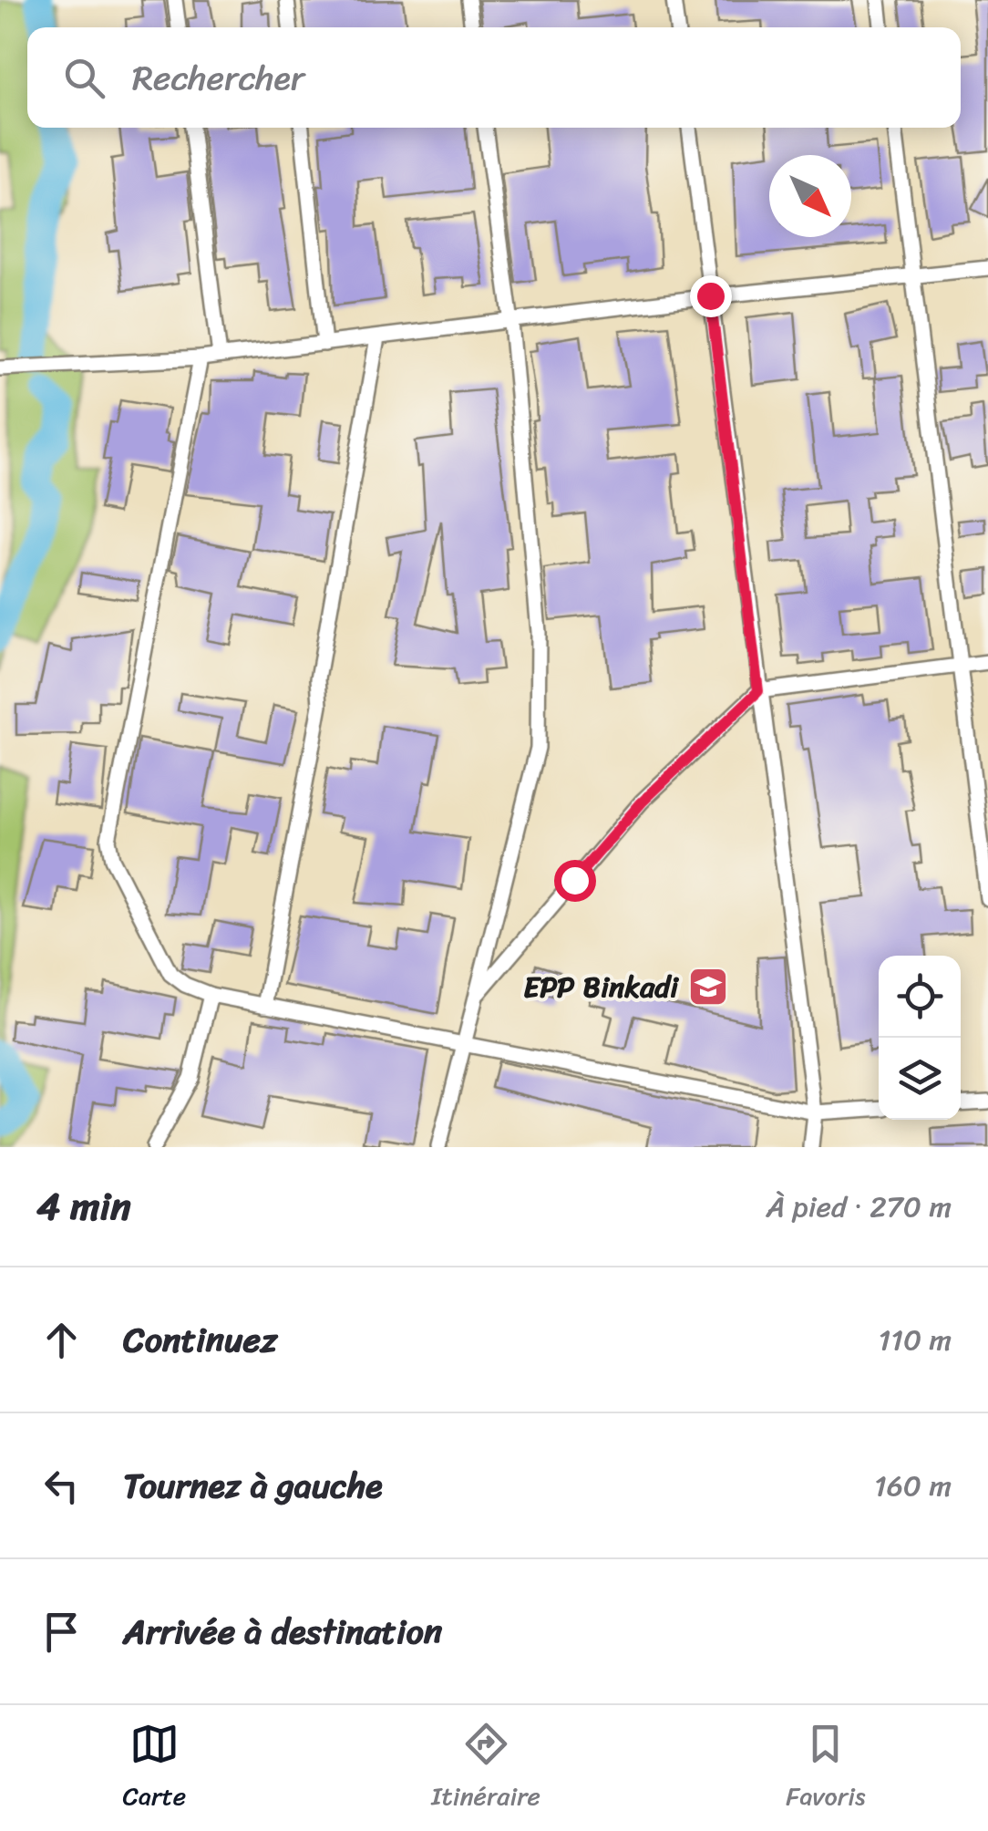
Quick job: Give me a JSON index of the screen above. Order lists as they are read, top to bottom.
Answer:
{
  "places": {
    "school or university": ["EPP Binkadi"]
  },
  "north": "bottom right",
  "page": {
    "search": "Rechercher",
    "heading": ["4 min", "À pied · 270 m"],
    "list": [
      ["Continuez", "110 m"],
      ["Tournez à gauche", "160 m"],
      "Arrivée à destination"
    ],
    "nav": ["Carte", "Itinéraire", "Favoris"]
  }
}
